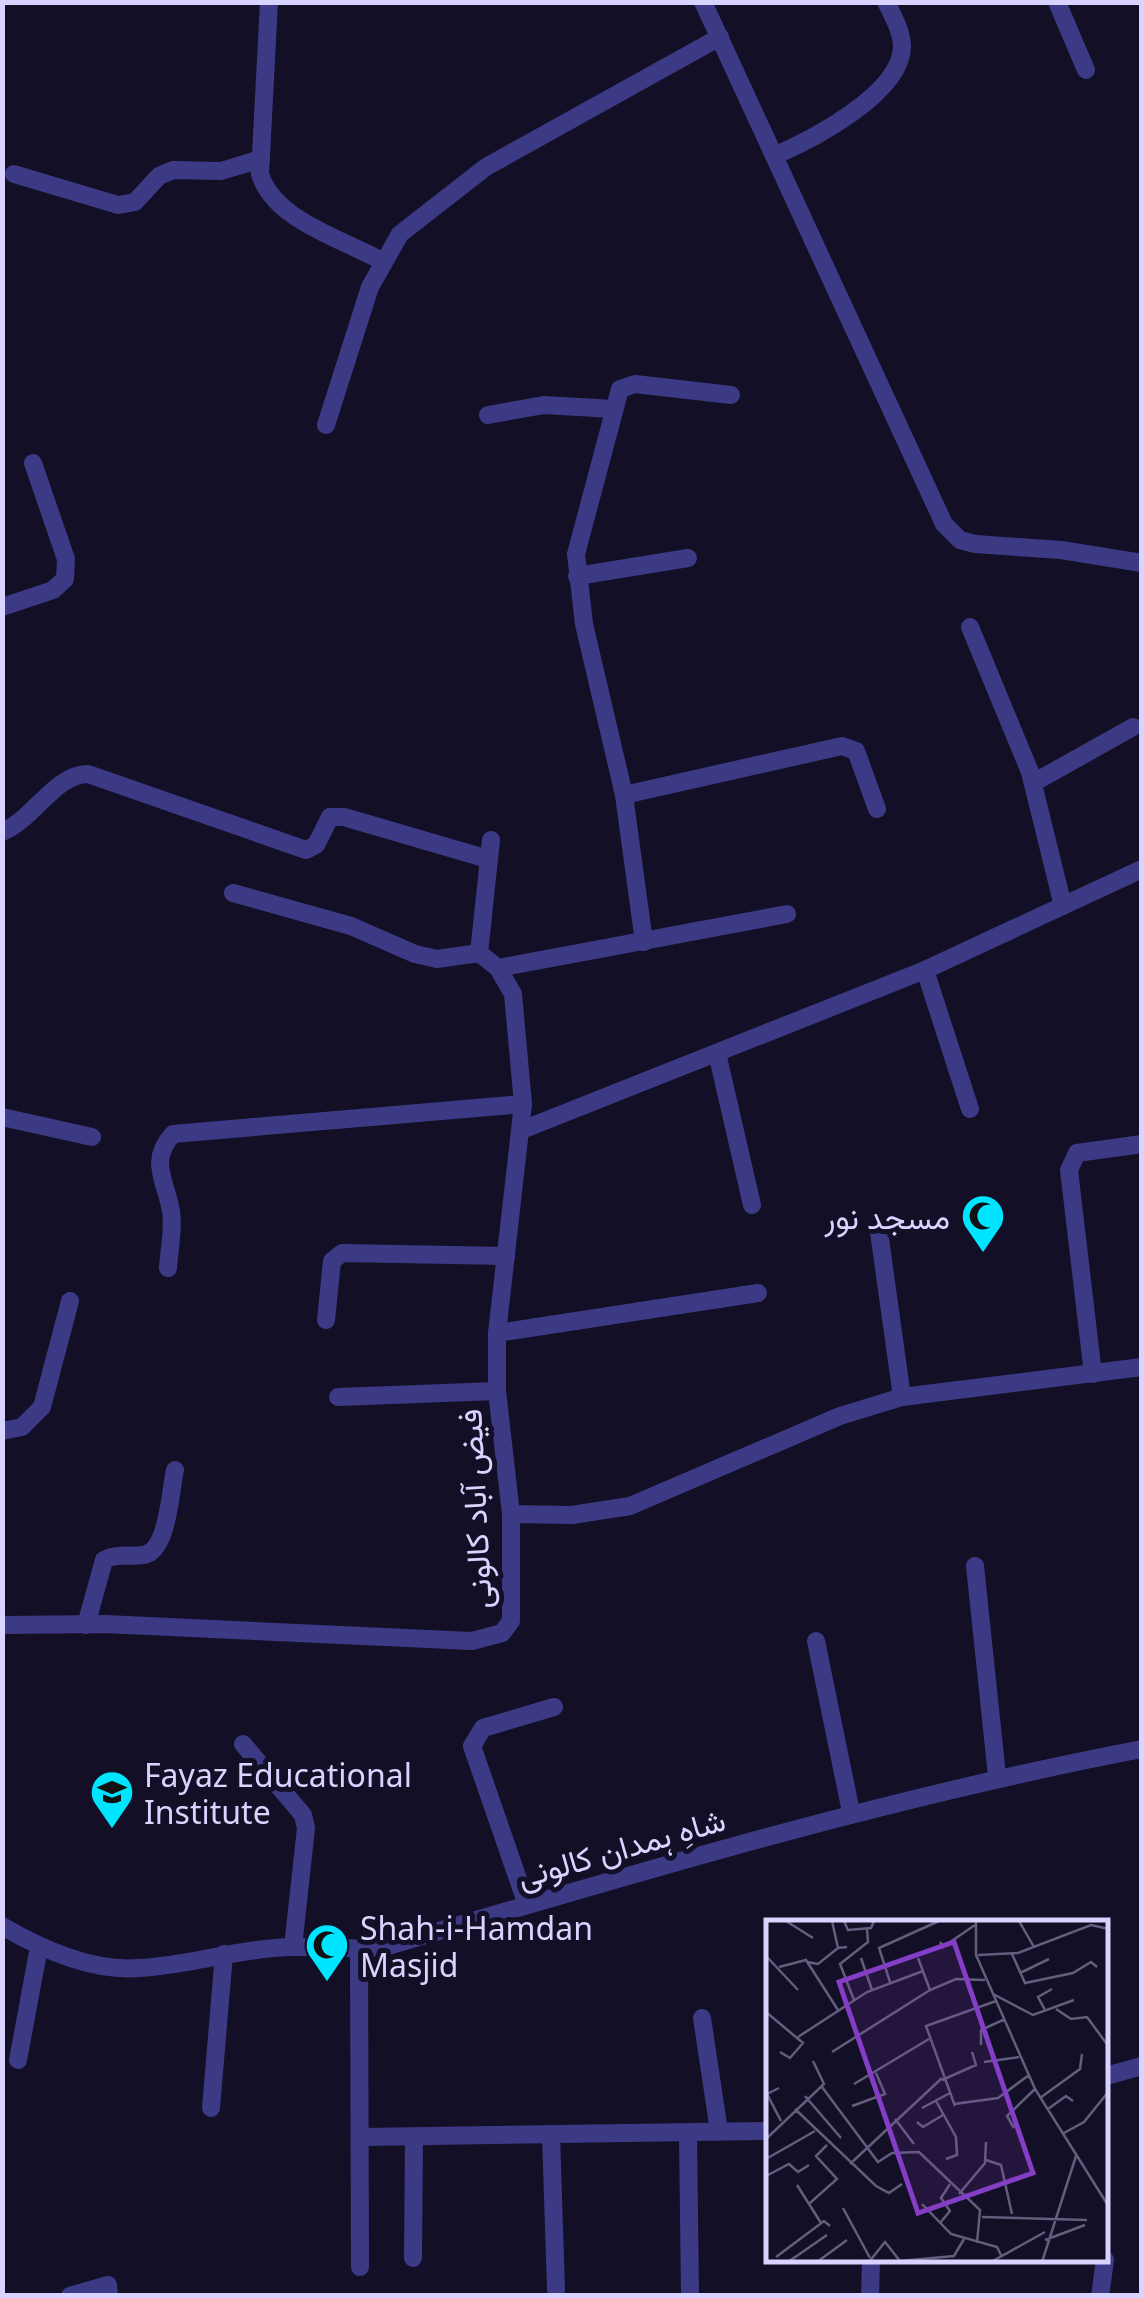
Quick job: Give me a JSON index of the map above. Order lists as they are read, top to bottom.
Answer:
{
  "streets": {
    "street": ["فیض آباد کالونی", "شاہِ ہمدان کالونی"]
  },
  "places": {
    "mosque": ["مسجد نور", "Shah-i-Hamdan Masjid"],
    "school or university": ["Fayaz Educational Institute"]
  }
}
